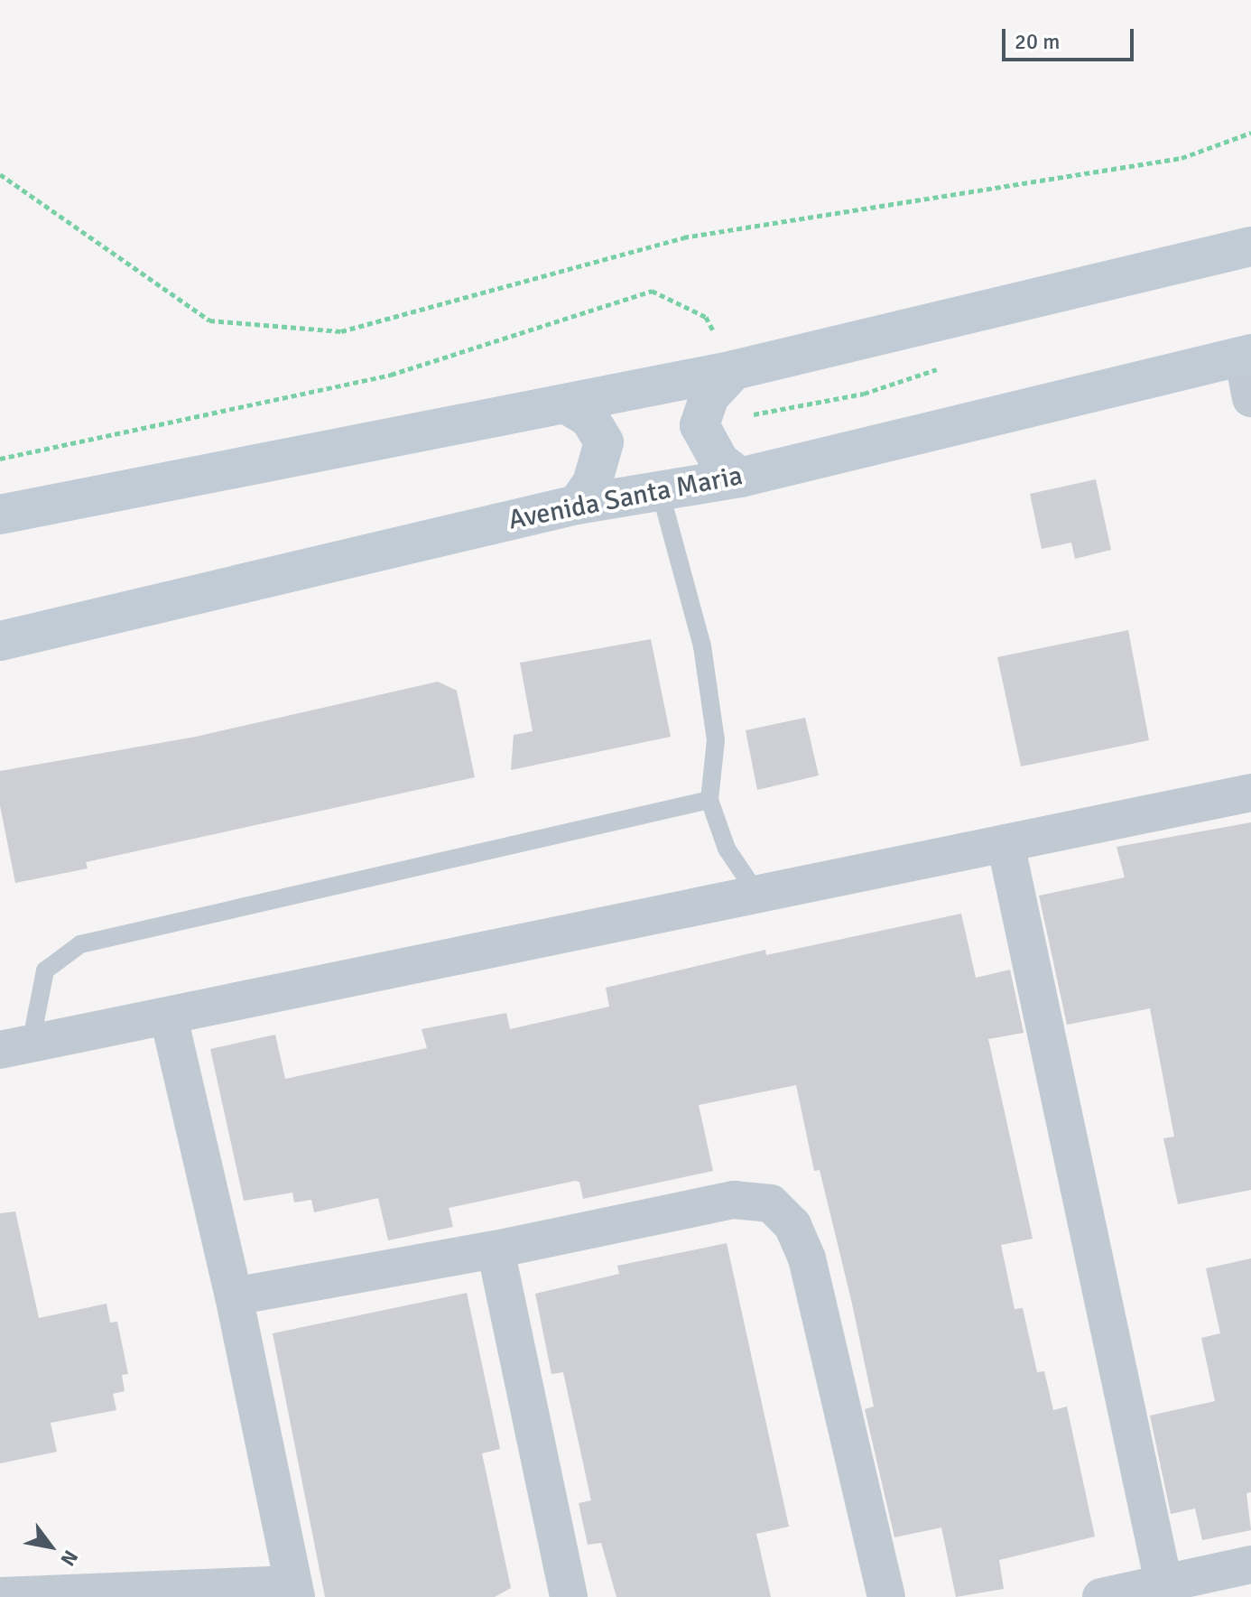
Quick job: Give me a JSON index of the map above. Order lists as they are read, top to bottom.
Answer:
{
  "streets": {
    "main road": ["Avenida Santa Maria"]
  },
  "scale_bar": "20 m",
  "north": "bottom right"
}
